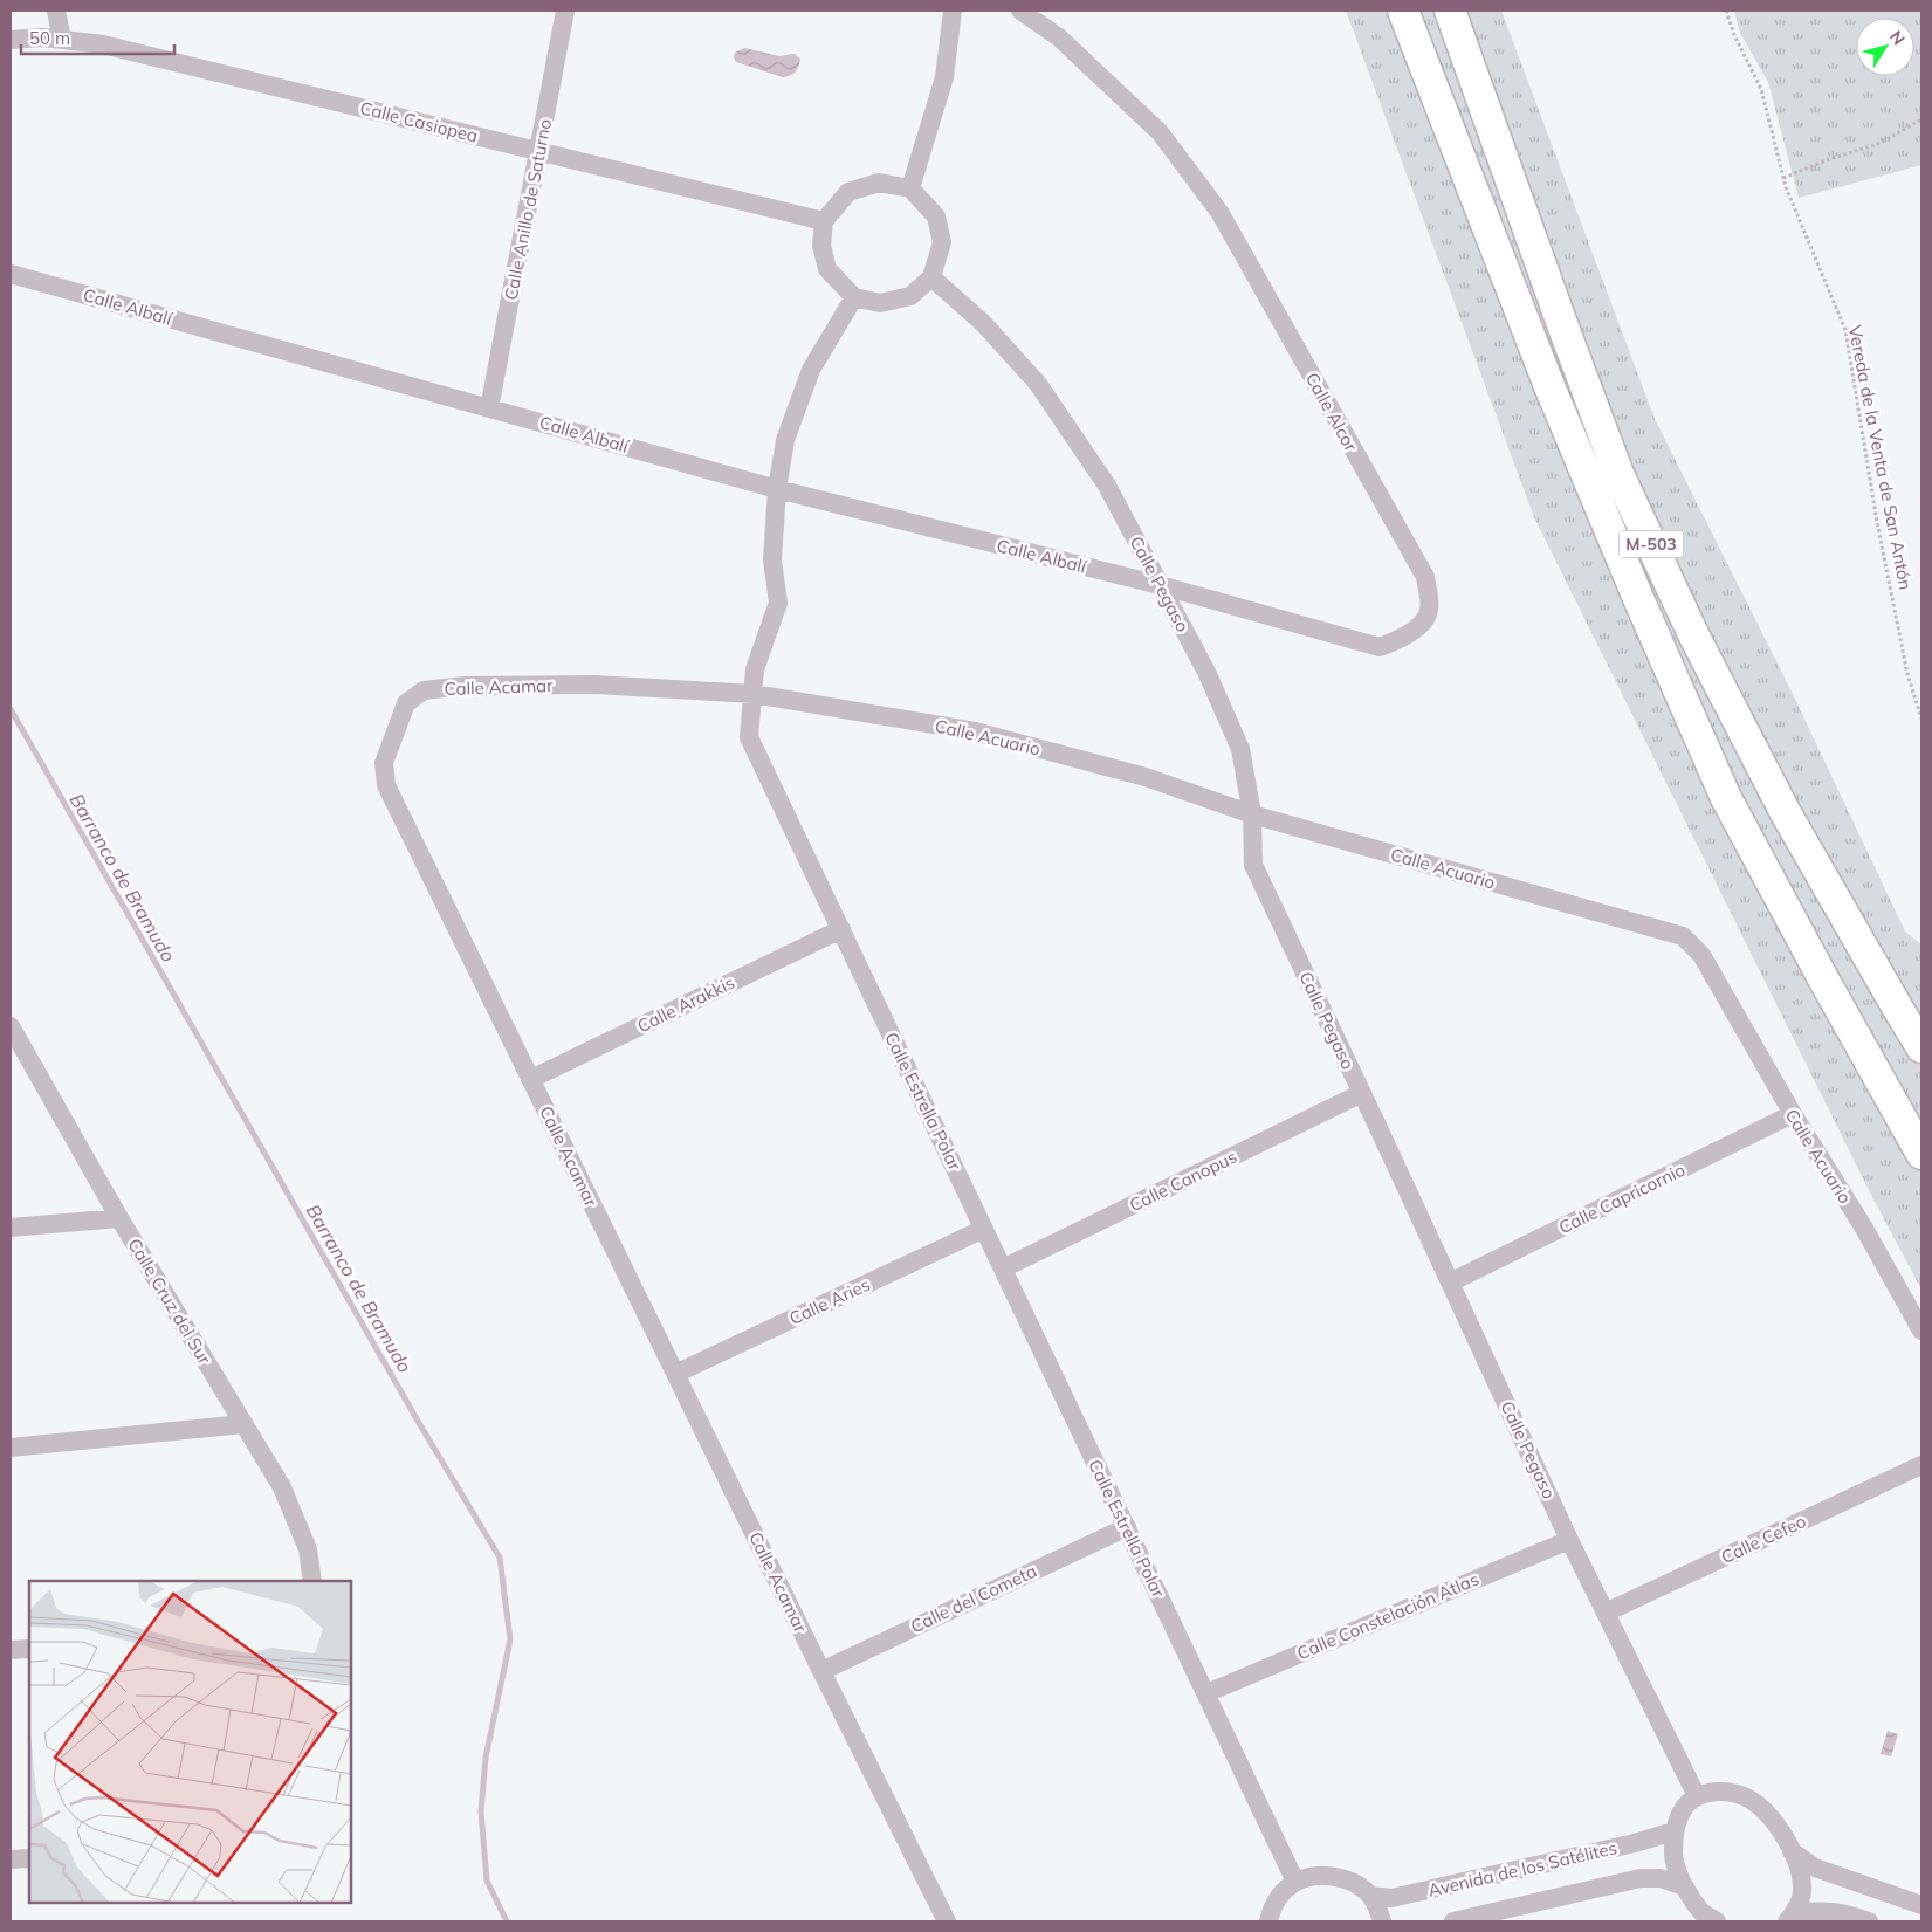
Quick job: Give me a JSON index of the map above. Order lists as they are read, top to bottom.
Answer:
{
  "streets": {
    "highway": ["M-503"],
    "street": [
      "Calle Casiopea",
      "Calle Anillo de Saturno",
      "Calle Albalí",
      "Calle Alcor",
      "Calle Pegaso",
      "Calle Acamar",
      "Calle Acuario",
      "Calle Arakkis",
      "Calle Estrella Polar",
      "Calle Canopus",
      "Calle Capricornio",
      "Calle Cruz del Sur",
      "Calle Aries",
      "Calle Cefeo",
      "Calle del Cometa",
      "Calle Constelación Atlas",
      "Avenida de los Satélites"
    ],
    "path": ["Vereda de la Venta de San Antón"]
  },
  "crossings": [
    ["Calle Casiopea", "Calle Anillo de Saturno"],
    ["Calle Casiopea", "Calle Pegaso"],
    ["Calle Casiopea", "Calle Estrella Polar"],
    ["Calle Anillo de Saturno", "Calle Albalí"],
    ["Calle Albalí", "Calle Alcor"],
    ["Calle Albalí", "Calle Pegaso"],
    ["Calle Albalí", "Calle Estrella Polar"],
    ["Calle Alcor", "Calle Pegaso"],
    ["Calle Pegaso", "Calle Acuario"],
    ["Calle Pegaso", "Calle Estrella Polar"],
    ["Calle Pegaso", "Calle Canopus"],
    ["Calle Pegaso", "Calle Capricornio"],
    ["Calle Pegaso", "Calle Cefeo"],
    ["Calle Pegaso", "Calle Constelación Atlas"],
    ["Calle Acamar", "Calle Acuario"],
    ["Calle Acamar", "Calle Arakkis"],
    ["Calle Acamar", "Calle Estrella Polar"],
    ["Calle Acamar", "Calle Aries"],
    ["Calle Acamar", "Calle del Cometa"],
    ["Calle Acuario", "Calle Estrella Polar"],
    ["Calle Acuario", "Calle Capricornio"],
    ["Calle Arakkis", "Calle Estrella Polar"],
    ["Calle Estrella Polar", "Calle Canopus"],
    ["Calle Estrella Polar", "Calle Aries"],
    ["Calle Estrella Polar", "Calle del Cometa"],
    ["Calle Estrella Polar", "Calle Constelación Atlas"]
  ],
  "water": ["Barranco de Bramudo"],
  "scale_bar": "50 m",
  "north": "top right"
}
